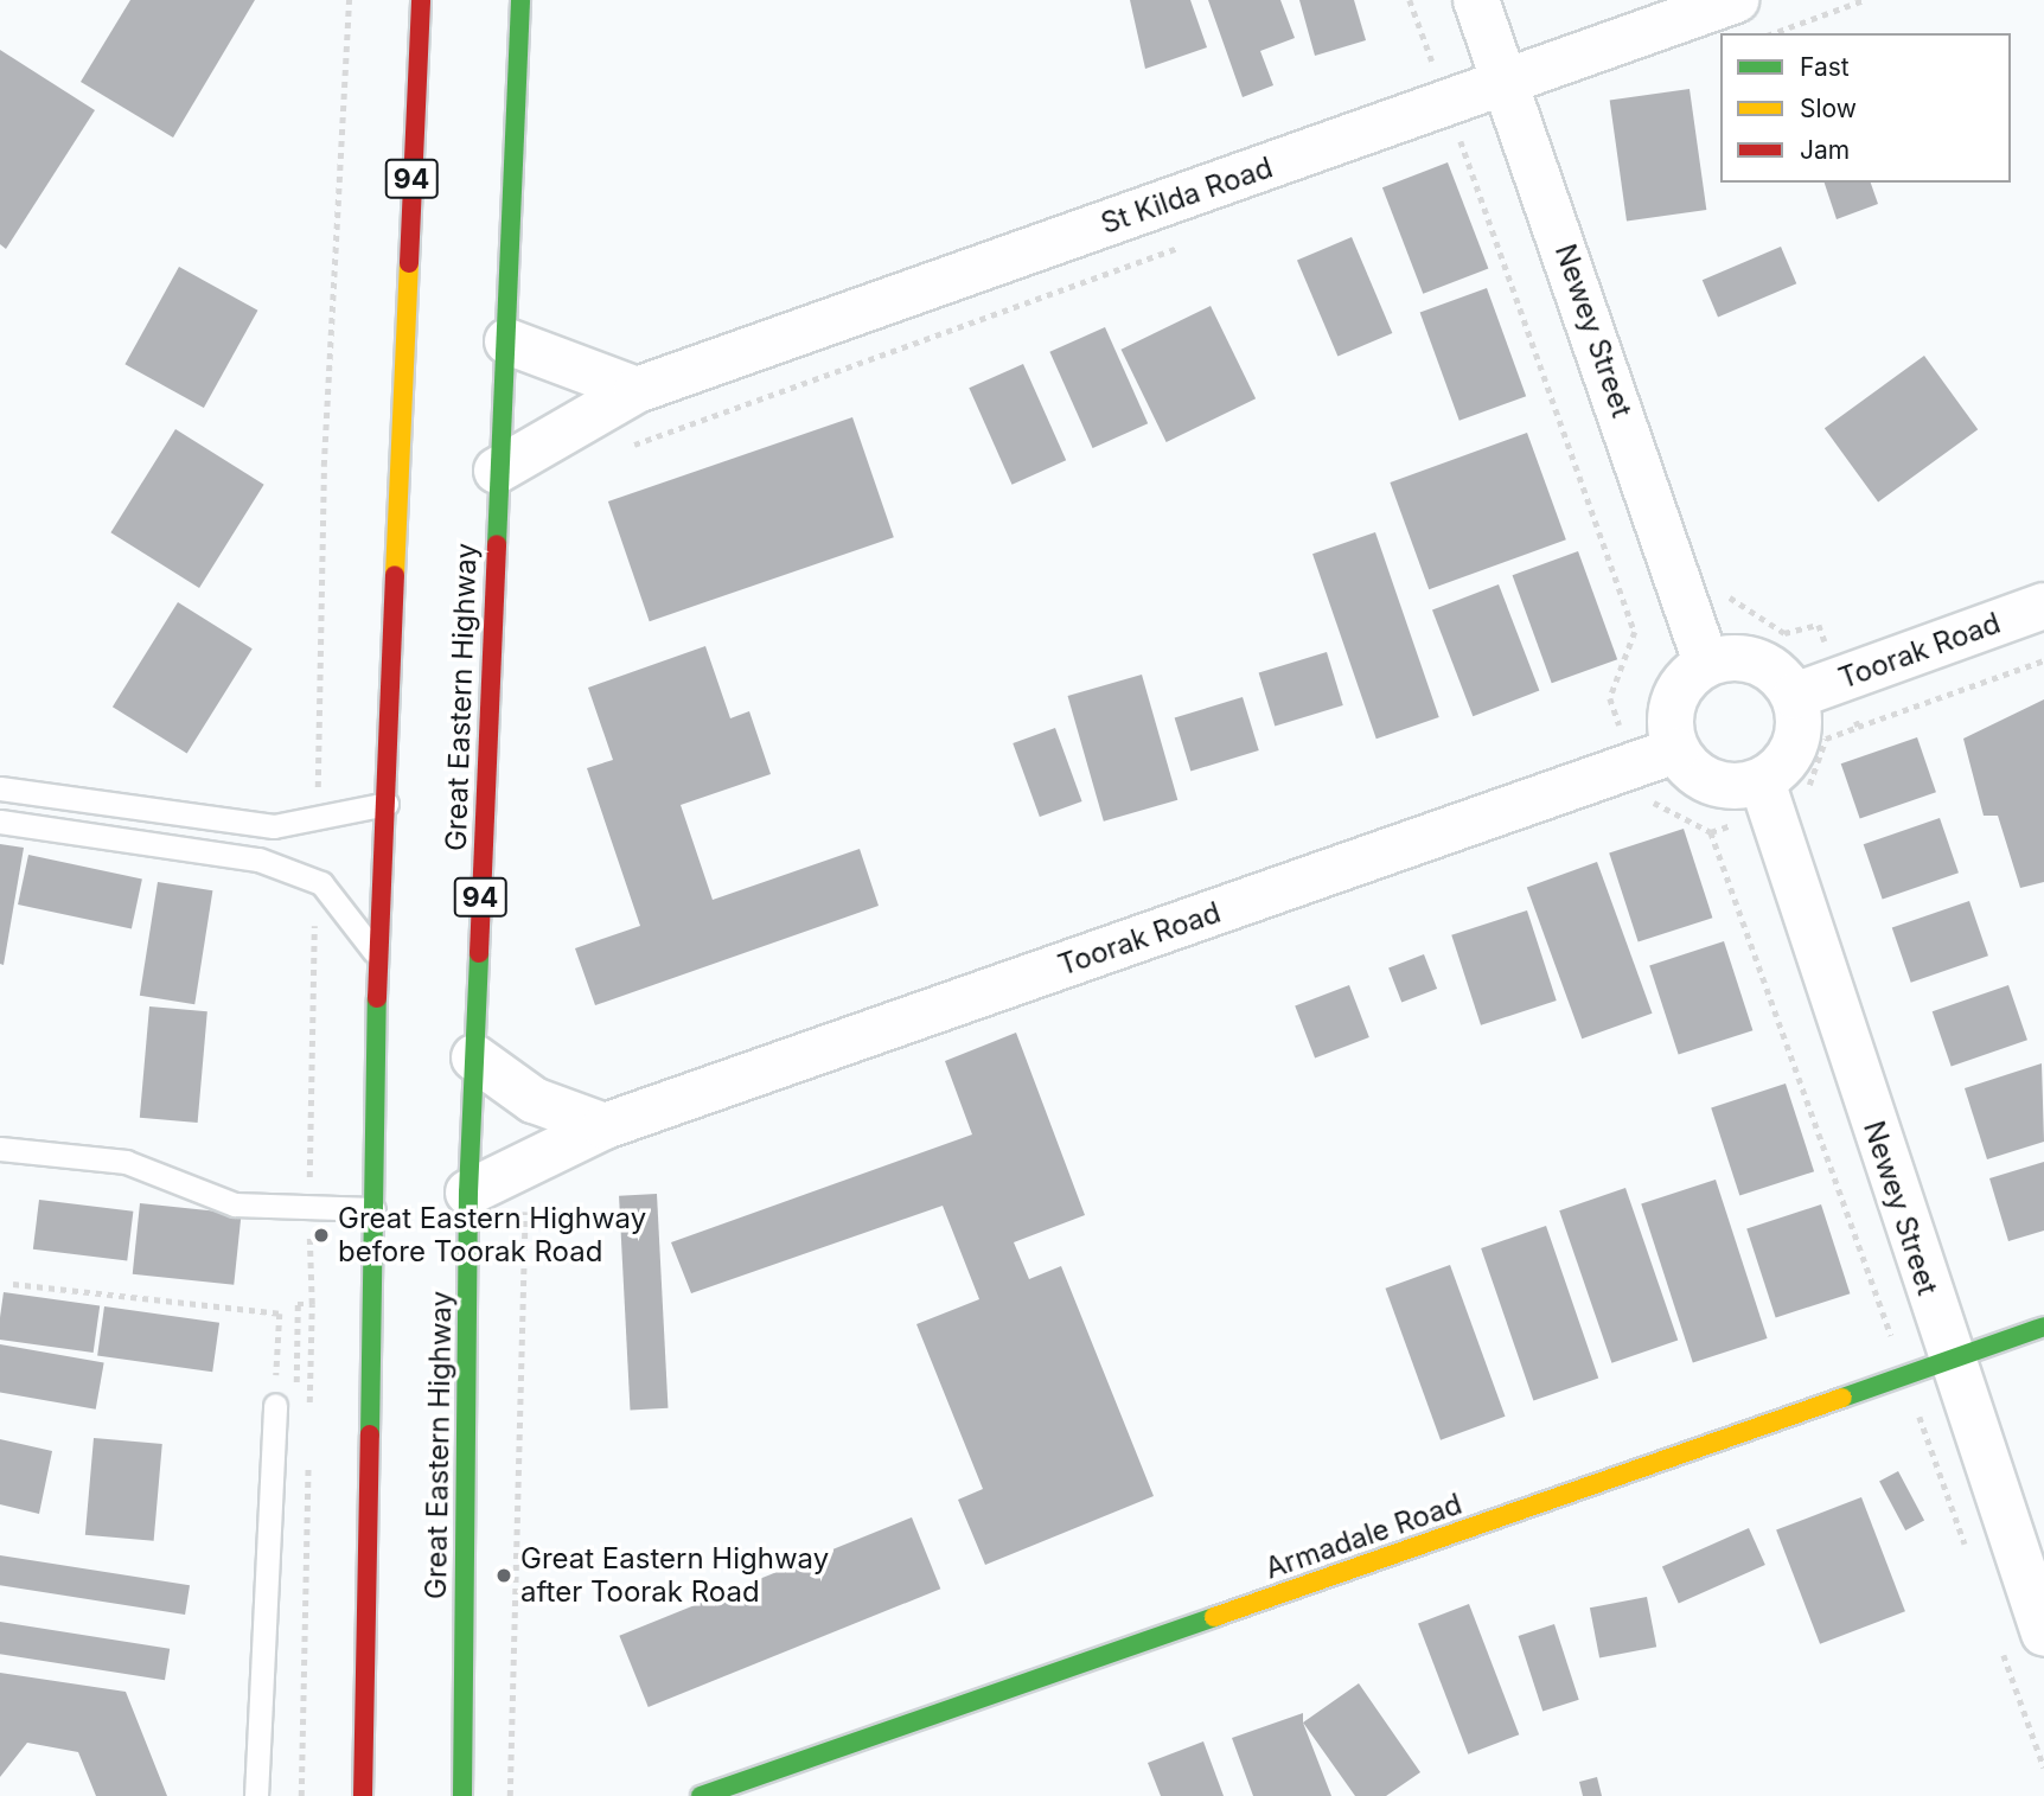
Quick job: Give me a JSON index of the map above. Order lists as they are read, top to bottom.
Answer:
{
  "streets": {
    "main road": ["94", "Great Eastern Highway", "Armadale Road"],
    "street": ["St Kilda Road", "Newey Street", "Toorak Road"]
  },
  "crossings": [
    ["St Kilda Road", "Newey Street"],
    ["St Kilda Road", "Great Eastern Highway"],
    ["Newey Street", "Toorak Road"],
    ["Newey Street", "Armadale Road"],
    ["Toorak Road", "Great Eastern Highway"]
  ],
  "places": ["Great Eastern Highway before Toorak Road", "Great Eastern Highway after Toorak Road"],
  "legend": ["Fast", "Slow", "Jam"]
}
